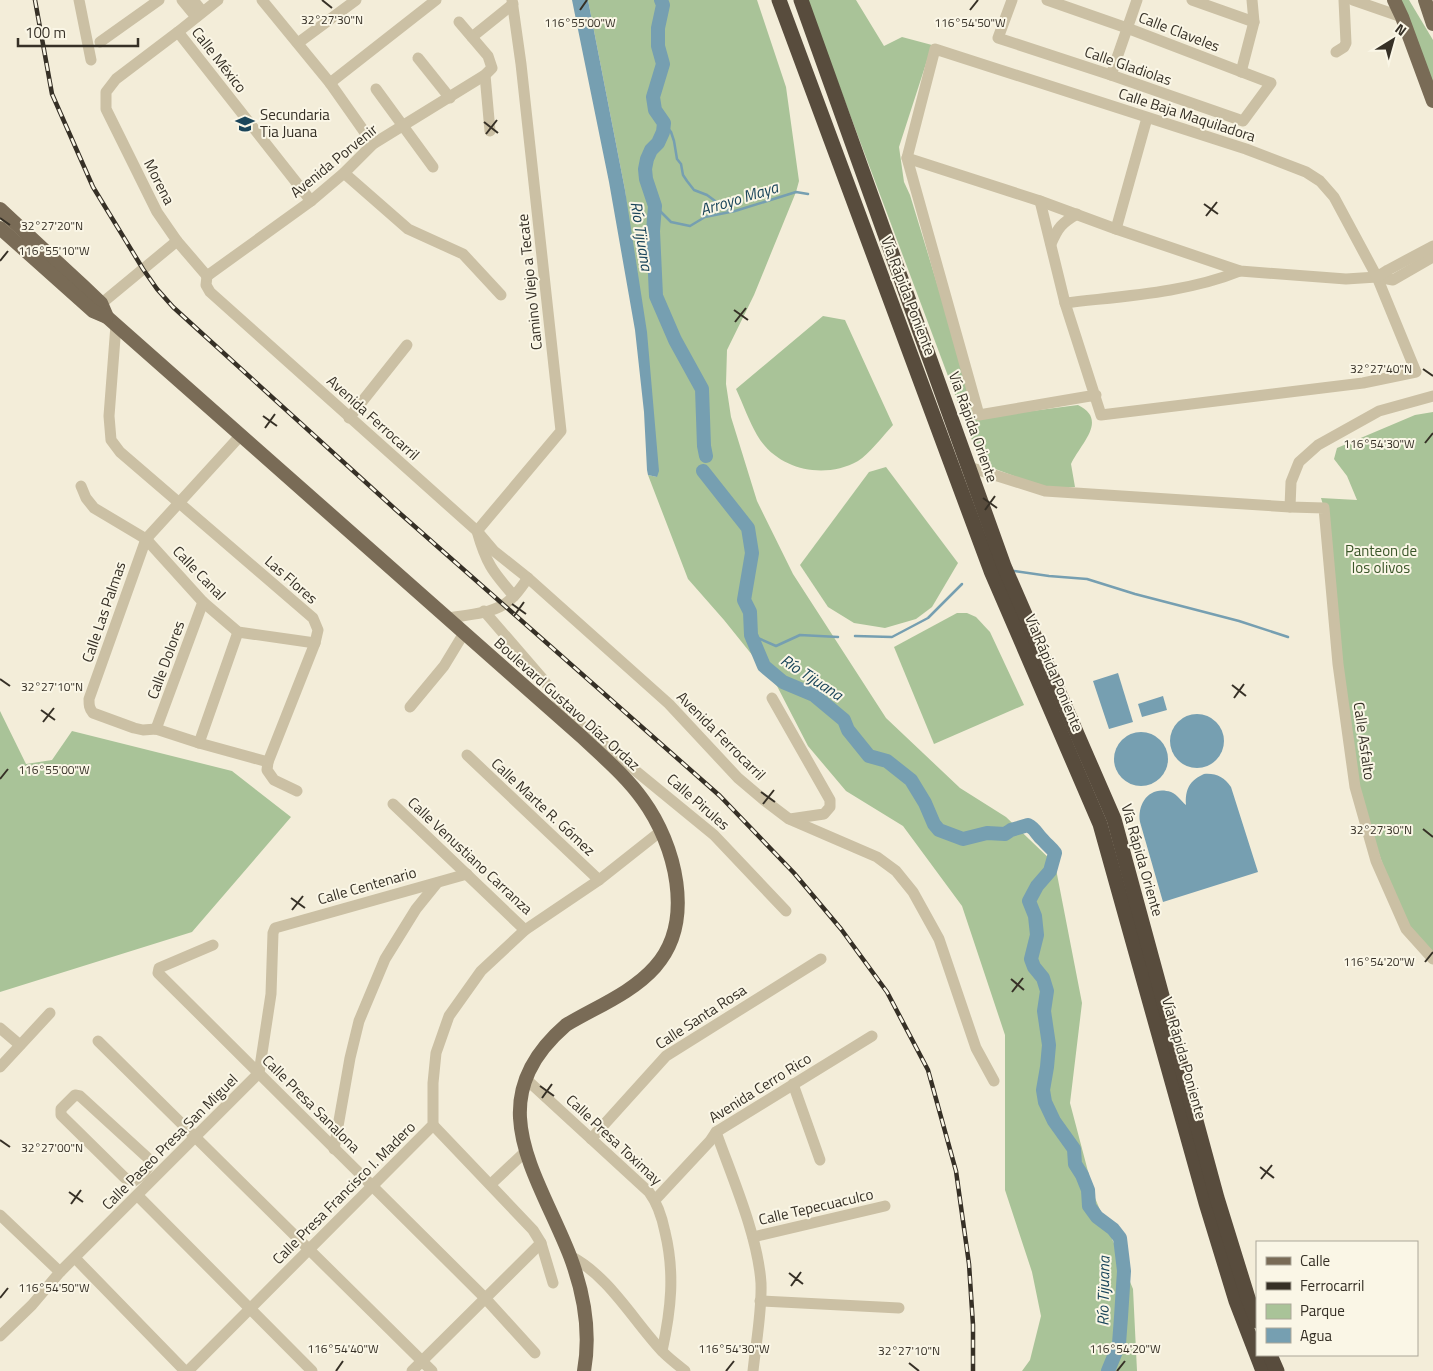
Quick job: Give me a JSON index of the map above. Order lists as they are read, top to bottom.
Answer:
{
  "streets": {
    "highway": ["Vía Rápida Poniente", "Vía Rápida Oriente"],
    "main road": ["Boulevard Gustavo Díaz Ordaz"],
    "street": [
      "Calle Claveles",
      "Calle México",
      "Calle Gladiolas",
      "Calle Baja Maquiladora",
      "Avenida Porvenir",
      "Morena",
      "Camino Viejo a Tecate",
      "Avenida Ferrocarril",
      "Calle Canal",
      "Las Flores",
      "Calle Las Palmas",
      "Calle Dolores",
      "Calle Asfalto",
      "Calle Pirules",
      "Calle Marte R. Gómez",
      "Calle Venustiano Carranza",
      "Calle Centenario",
      "Calle Santa Rosa",
      "Avenida Cerro Rico",
      "Calle Presa Sanalona",
      "Calle Presa Toximay",
      "Calle Paseo Presa San Miguel",
      "Calle Presa Francisco I. Madero",
      "Calle Tepecuaculco"
    ]
  },
  "crossings": [
    ["Calle Claveles", "Calle Gladiolas"],
    ["Calle México", "Avenida Porvenir"],
    ["Calle México", "Morena"],
    ["Avenida Porvenir", "Morena"],
    ["Avenida Porvenir", "Avenida Ferrocarril"],
    ["Morena", "Avenida Ferrocarril"],
    ["Camino Viejo a Tecate", "Avenida Ferrocarril"],
    ["Calle Canal", "Calle Las Palmas"],
    ["Calle Canal", "Calle Dolores"],
    ["Las Flores", "Calle Las Palmas"],
    ["Las Flores", "Boulevard Gustavo Díaz Ordaz"],
    ["Calle Las Palmas", "Calle Dolores"],
    ["Calle Las Palmas", "Boulevard Gustavo Díaz Ordaz"],
    ["Boulevard Gustavo Díaz Ordaz", "Calle Pirules"],
    ["Boulevard Gustavo Díaz Ordaz", "Calle Presa Toximay"],
    ["Boulevard Gustavo Díaz Ordaz", "Calle Presa Francisco I. Madero"],
    ["Calle Marte R. Gómez", "Calle Presa Francisco I. Madero"],
    ["Calle Venustiano Carranza", "Calle Centenario"],
    ["Calle Venustiano Carranza", "Calle Presa Francisco I. Madero"],
    ["Calle Centenario", "Calle Paseo Presa San Miguel"],
    ["Calle Santa Rosa", "Calle Presa Toximay"],
    ["Avenida Cerro Rico", "Calle Presa Toximay"],
    ["Calle Presa Sanalona", "Calle Paseo Presa San Miguel"],
    ["Calle Presa Sanalona", "Calle Presa Francisco I. Madero"]
  ],
  "water": ["Arroyo Maya", "Río Tijuana"],
  "parks": ["Panteon de los olivos"],
  "places": {
    "school or university": ["Secundaria Tia Juana"]
  },
  "legend": [
    "Calle",
    "Ferrocarril",
    "Parque",
    "Agua"
  ],
  "scale_bar": "100 m",
  "north": "top right",
  "coordinates": [
    "32°27'30\"N",
    "116°55'00\"W",
    "116°54'50\"W",
    "32°27'20\"N",
    "116°55'10\"W",
    "32°27'40\"N",
    "116°54'30\"W",
    "32°27'10\"N",
    "116°54'20\"W",
    "32°27'00\"N",
    "116°54'40\"W"
  ]
}
